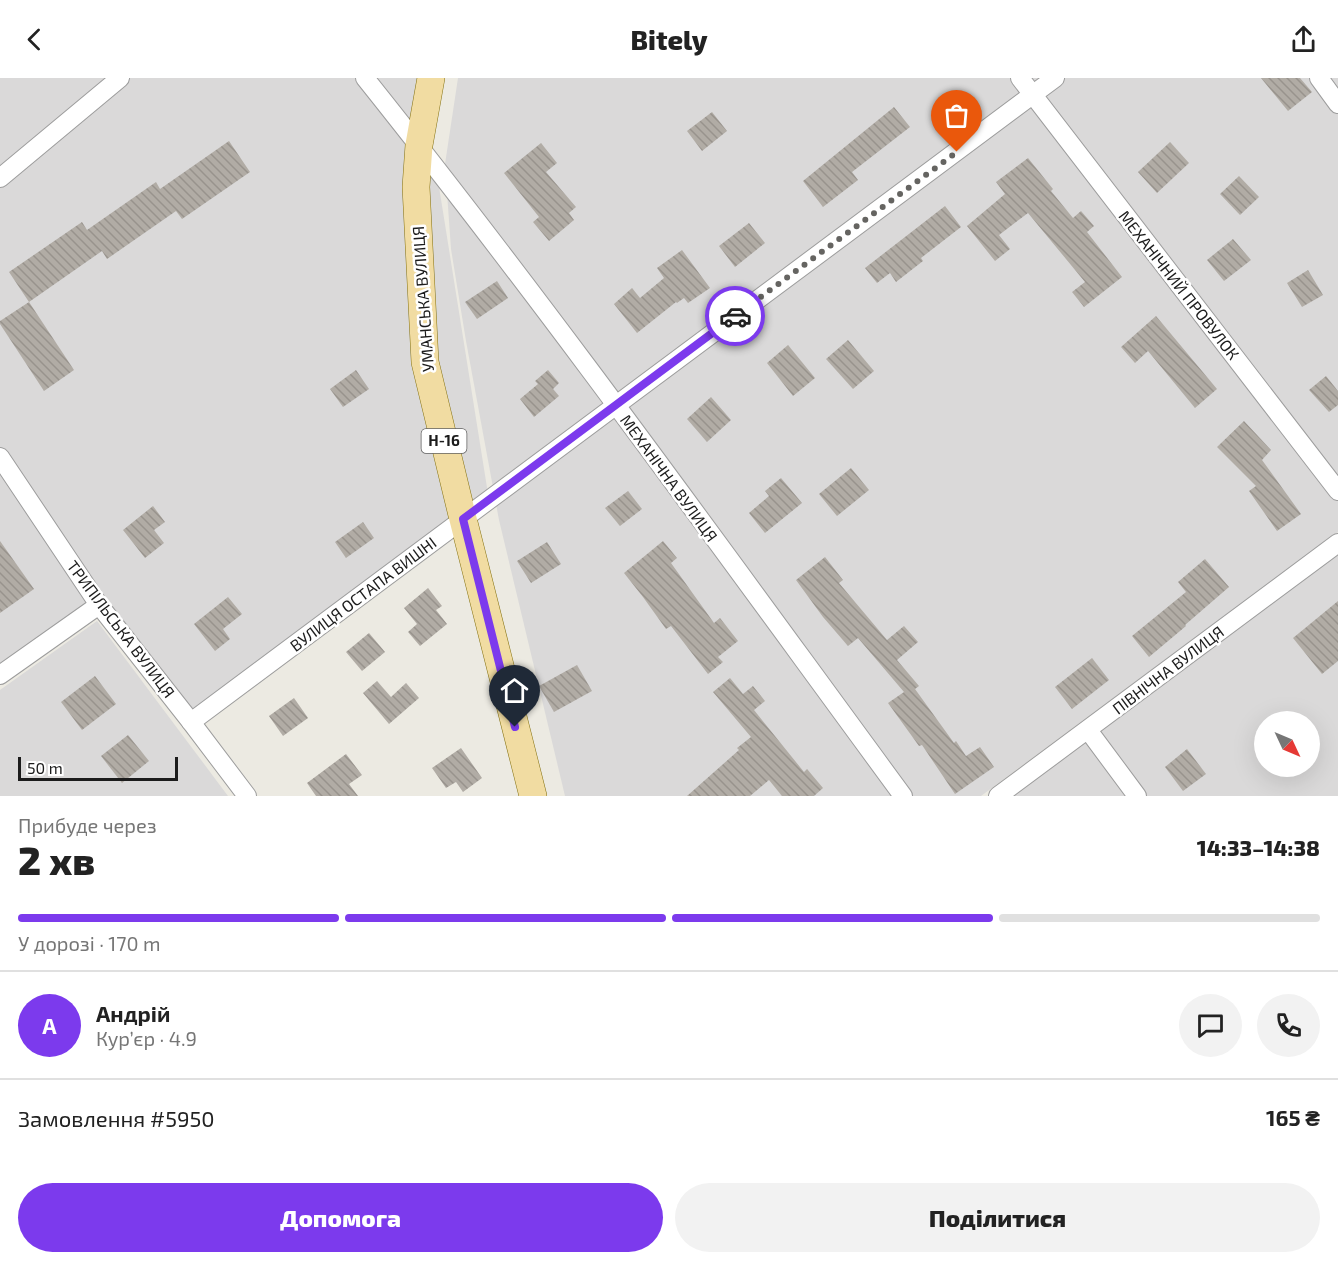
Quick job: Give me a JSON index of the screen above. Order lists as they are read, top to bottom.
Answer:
{
  "streets": {
    "main road": ["УМАНСЬКА ВУЛИЦЯ", "Н-16"],
    "street": [
      "МЕХАНІЧНИЙ ПРОВУЛОК",
      "МЕХАНІЧНА ВУЛИЦЯ",
      "ВУЛИЦЯ ОСТАПА ВИШНІ",
      "ТРИПІЛЬСЬКА ВУЛИЦЯ",
      "ПІВНІЧНА ВУЛИЦЯ"
    ]
  },
  "crossings": [
    ["МЕХАНІЧНИЙ ПРОВУЛОК", "ВУЛИЦЯ ОСТАПА ВИШНІ"],
    ["УМАНСЬКА ВУЛИЦЯ", "МЕХАНІЧНА ВУЛИЦЯ"],
    ["УМАНСЬКА ВУЛИЦЯ", "ВУЛИЦЯ ОСТАПА ВИШНІ"],
    ["МЕХАНІЧНА ВУЛИЦЯ", "ВУЛИЦЯ ОСТАПА ВИШНІ"],
    ["ВУЛИЦЯ ОСТАПА ВИШНІ", "ТРИПІЛЬСЬКА ВУЛИЦЯ"]
  ],
  "scale_bar": "50 m",
  "north": "bottom right",
  "page": {
    "header": "Bitely",
    "scale": "50 m",
    "heading": ["2 хв", "Прибуде через", "14:33–14:38"],
    "panel": [
      "Андрій",
      "Кур’єр · 4.9",
      "Замовлення #5950",
      "165 ₴"
    ],
    "bar": "У дорозі · 170 m",
    "round": "А",
    "buttons": ["Допомога", "Поділитися"]
  }
}
